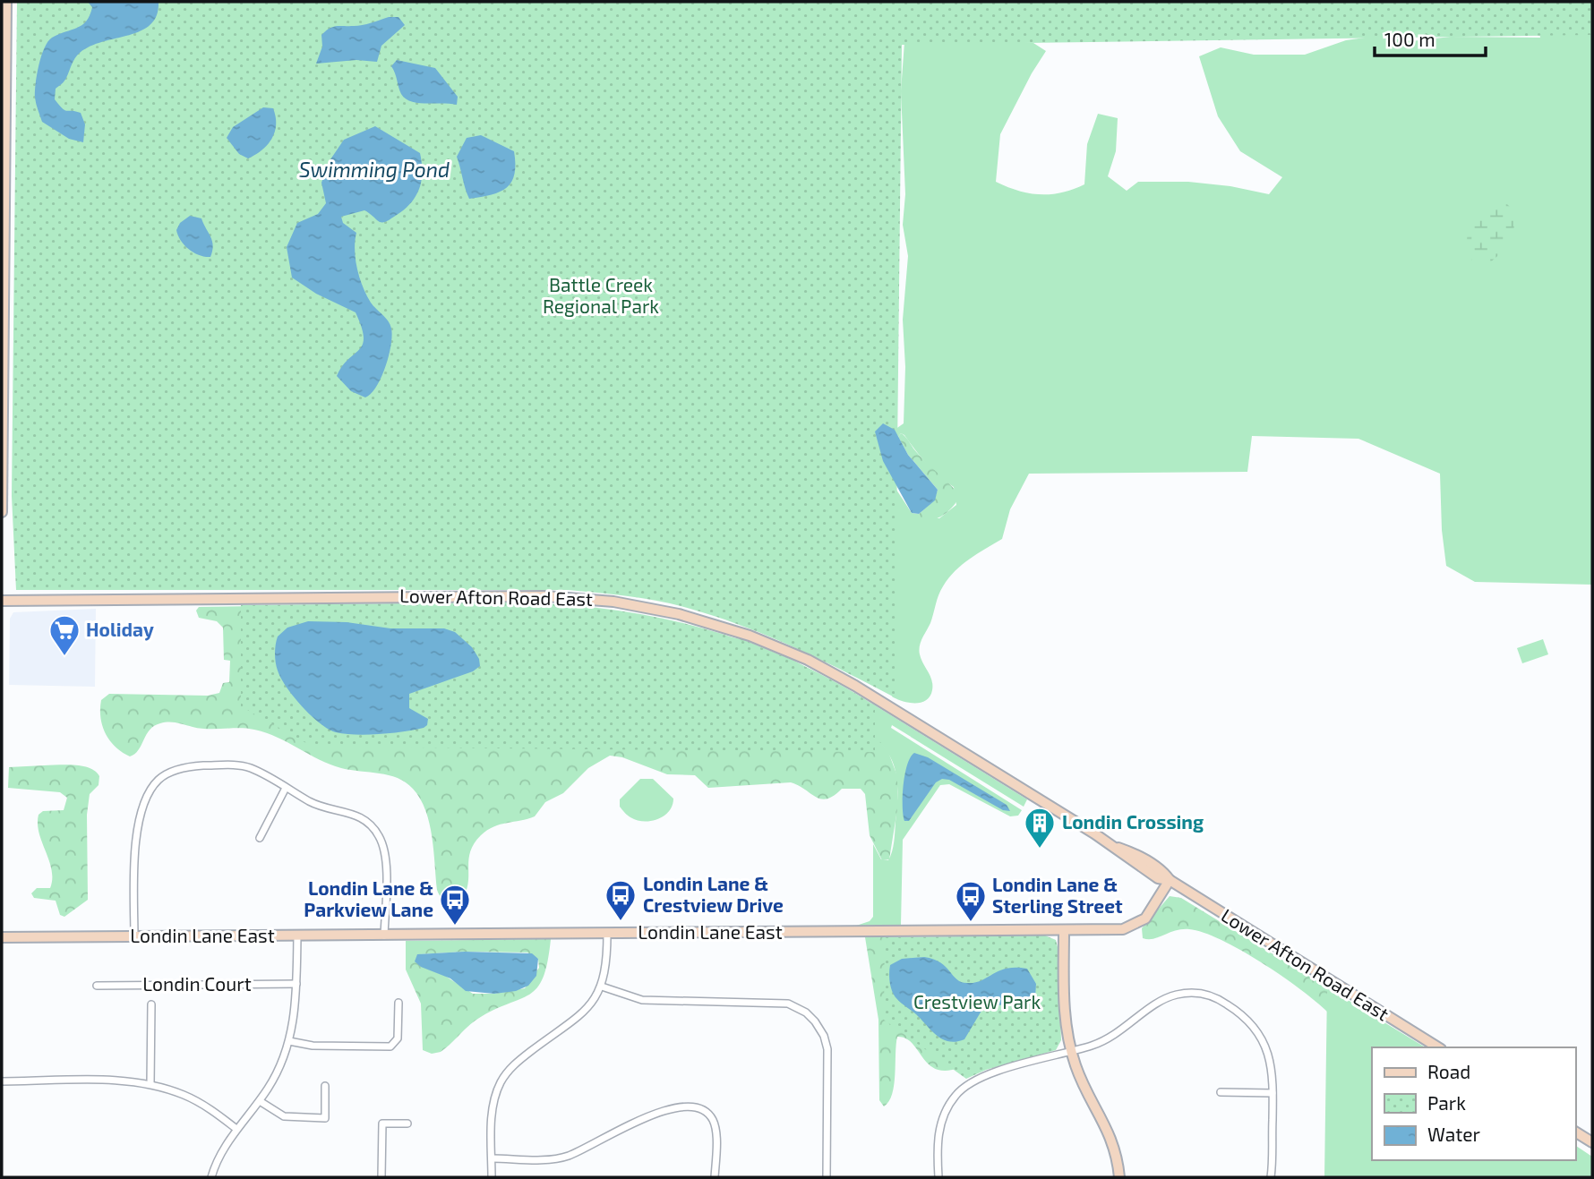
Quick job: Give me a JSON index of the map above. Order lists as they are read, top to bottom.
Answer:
{
  "streets": {
    "main road": ["Lower Afton Road East", "Londin Lane East"],
    "street": ["Londin Court"]
  },
  "crossings": [
    ["Lower Afton Road East", "Londin Lane East"]
  ],
  "water": ["Swimming Pond"],
  "parks": ["Battle Creek Regional Park", "Crestview Park"],
  "places": {
    "supermarket": ["Holiday"],
    "building": ["Londin Crossing"],
    "bus stop": ["Londin Lane & Crestview Drive", "Londin Lane & Sterling Street", "Londin Lane & Parkview Lane"]
  },
  "legend": ["Road", "Park", "Water"],
  "scale_bar": "100 m"
}
